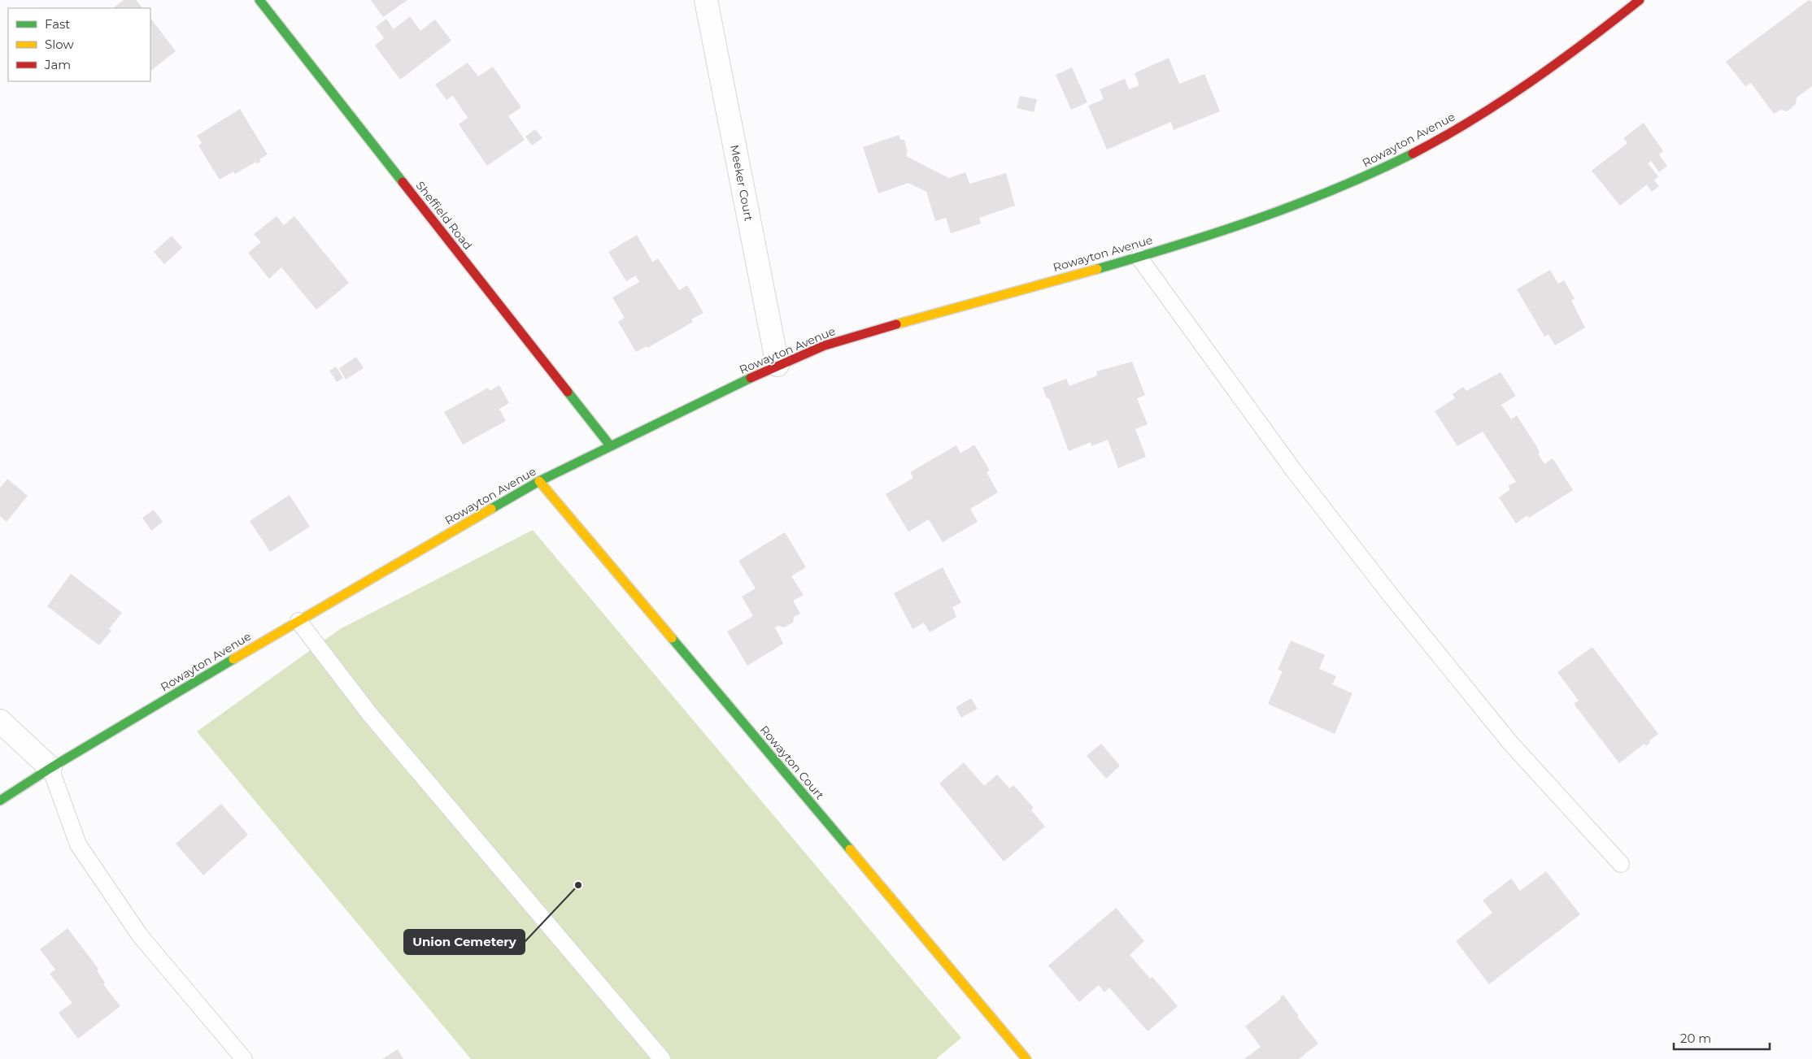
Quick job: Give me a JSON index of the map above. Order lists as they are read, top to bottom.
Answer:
{
  "streets": {
    "street": [
      "Rowayton Avenue",
      "Meeker Court",
      "Sheffield Road",
      "Rowayton Court"
    ]
  },
  "crossings": [
    ["Rowayton Avenue", "Meeker Court"],
    ["Rowayton Avenue", "Sheffield Road"],
    ["Rowayton Avenue", "Rowayton Court"]
  ],
  "places": ["Union Cemetery"],
  "legend": ["Fast", "Slow", "Jam"],
  "scale_bar": "20 m"
}
